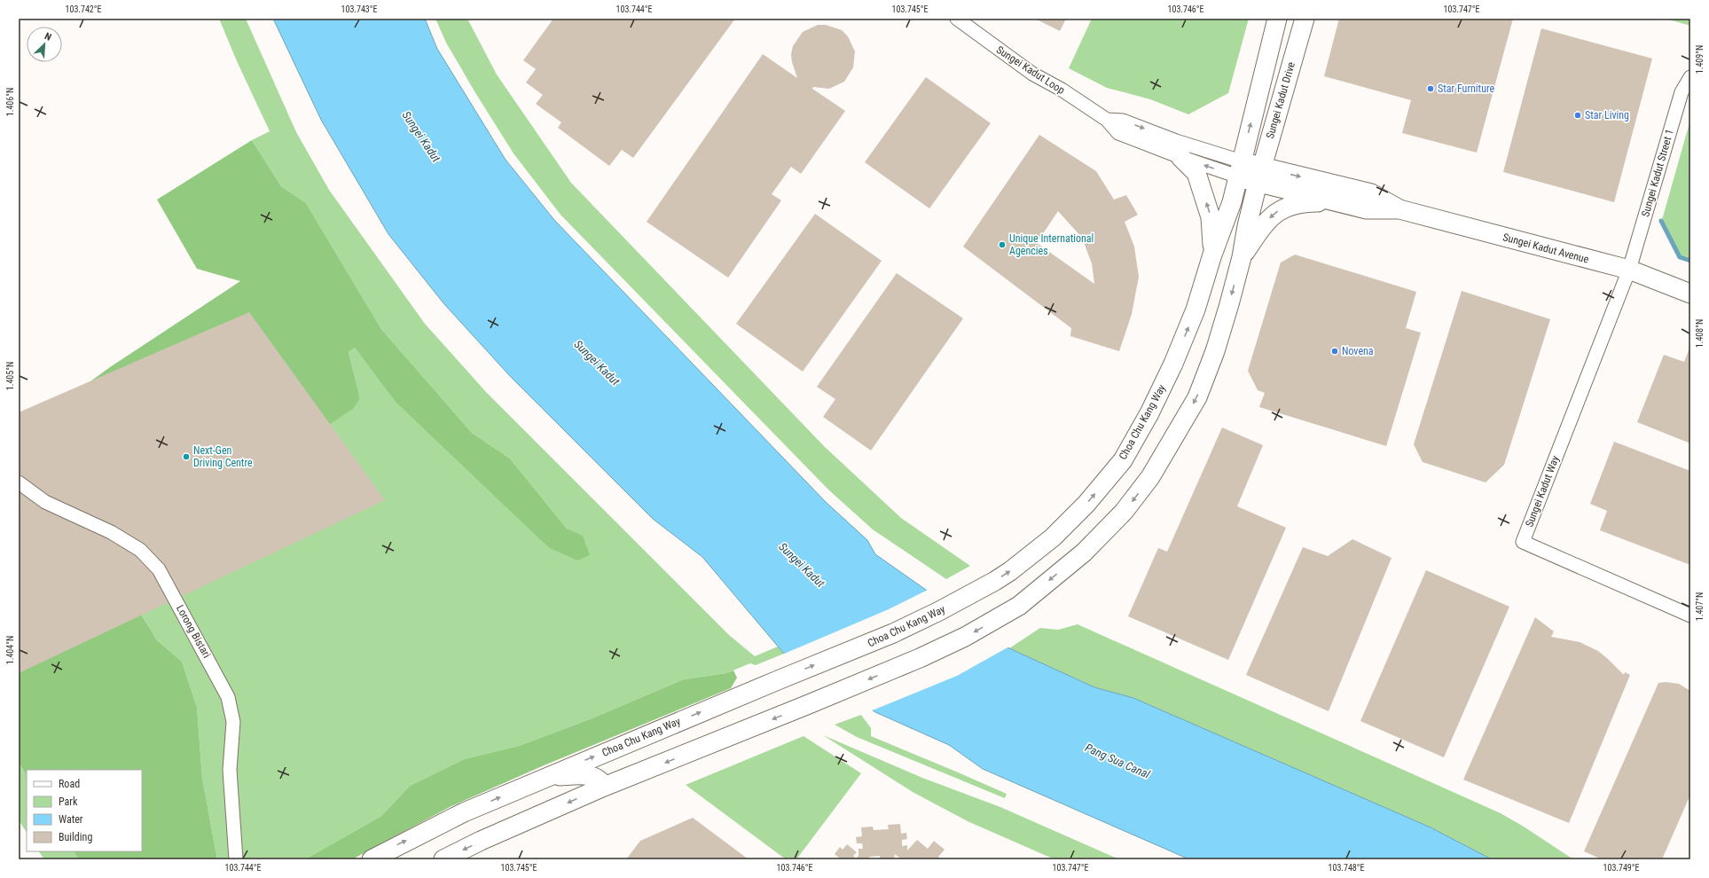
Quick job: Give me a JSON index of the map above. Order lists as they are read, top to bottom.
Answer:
{
  "streets": {
    "main road": ["Sungei Kadut Drive", "Sungei Kadut Avenue", "Choa Chu Kang Way"],
    "street": [
      "Sungei Kadut Loop",
      "Sungei Kadut Street 1",
      "Sungei Kadut Way",
      "Lorong Bistari"
    ]
  },
  "crossings": [
    ["Sungei Kadut Loop", "Sungei Kadut Drive"],
    ["Sungei Kadut Loop", "Sungei Kadut Avenue"],
    ["Sungei Kadut Loop", "Choa Chu Kang Way"],
    ["Sungei Kadut Drive", "Sungei Kadut Avenue"],
    ["Sungei Kadut Drive", "Choa Chu Kang Way"],
    ["Sungei Kadut Street 1", "Sungei Kadut Avenue"],
    ["Sungei Kadut Street 1", "Sungei Kadut Way"],
    ["Sungei Kadut Avenue", "Choa Chu Kang Way"],
    ["Sungei Kadut Avenue", "Sungei Kadut Way"]
  ],
  "water": ["Sungei Kadut", "Pang Sua Canal"],
  "places": [
    "Star Furniture",
    "Star Living",
    "Unique International Agencies",
    "Novena",
    "Next-Gen Driving Centre"
  ],
  "legend": [
    "Road",
    "Park",
    "Water",
    "Building"
  ],
  "north": "top right",
  "coordinates": [
    "103.742°E",
    "103.743°E",
    "103.744°E",
    "103.745°E",
    "103.746°E",
    "103.747°E",
    "1.409°N",
    "1.406°N",
    "1.408°N",
    "1.405°N",
    "1.407°N",
    "1.404°N",
    "103.748°E",
    "103.749°E"
  ]
}
